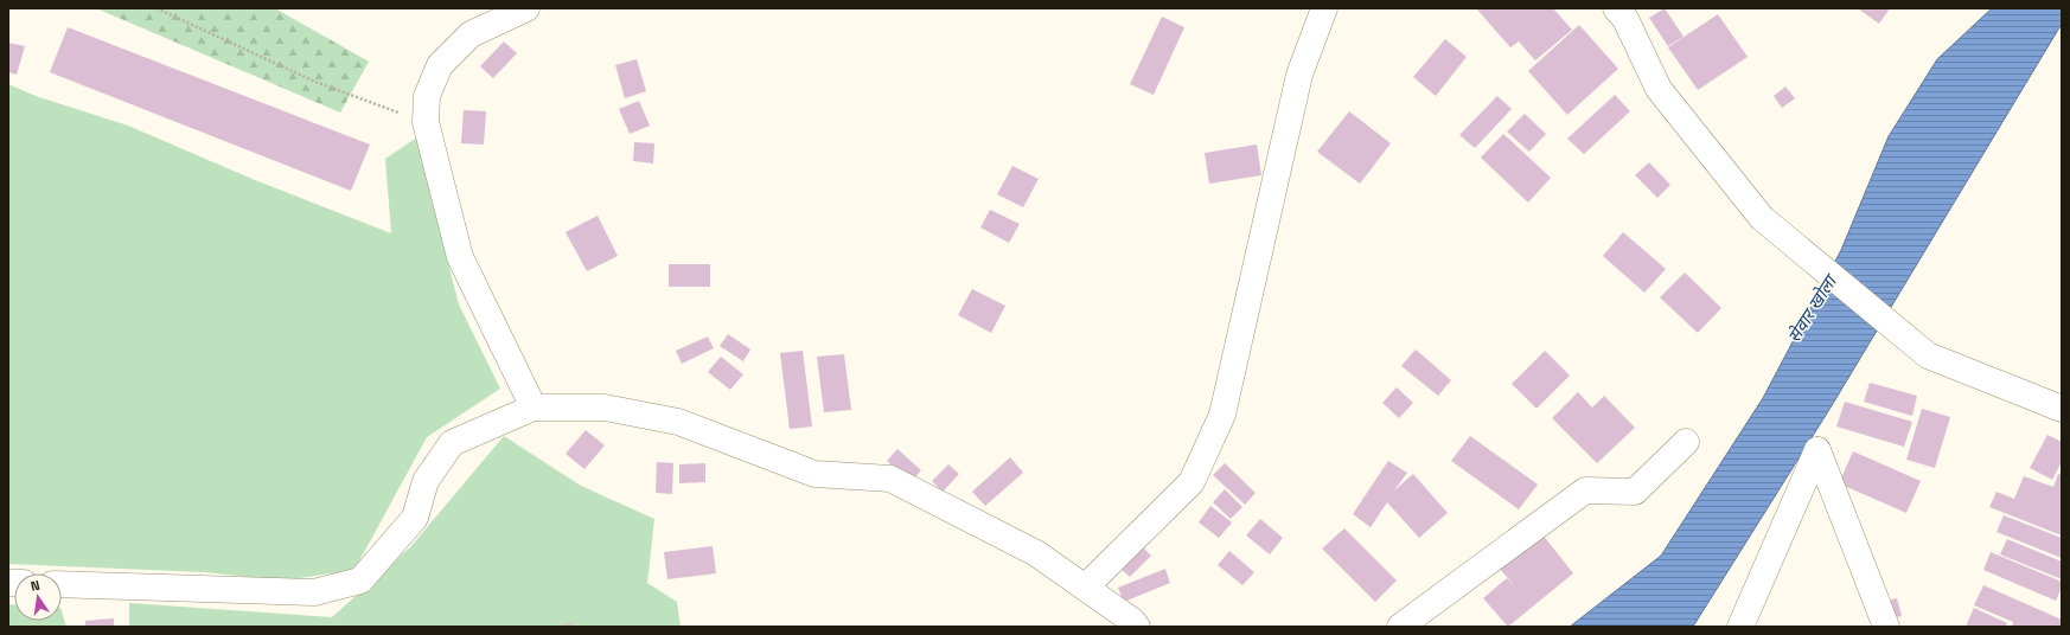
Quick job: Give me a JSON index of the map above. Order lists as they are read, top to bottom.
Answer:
{
  "water": ["सेवार खोला"],
  "north": "top"
}
